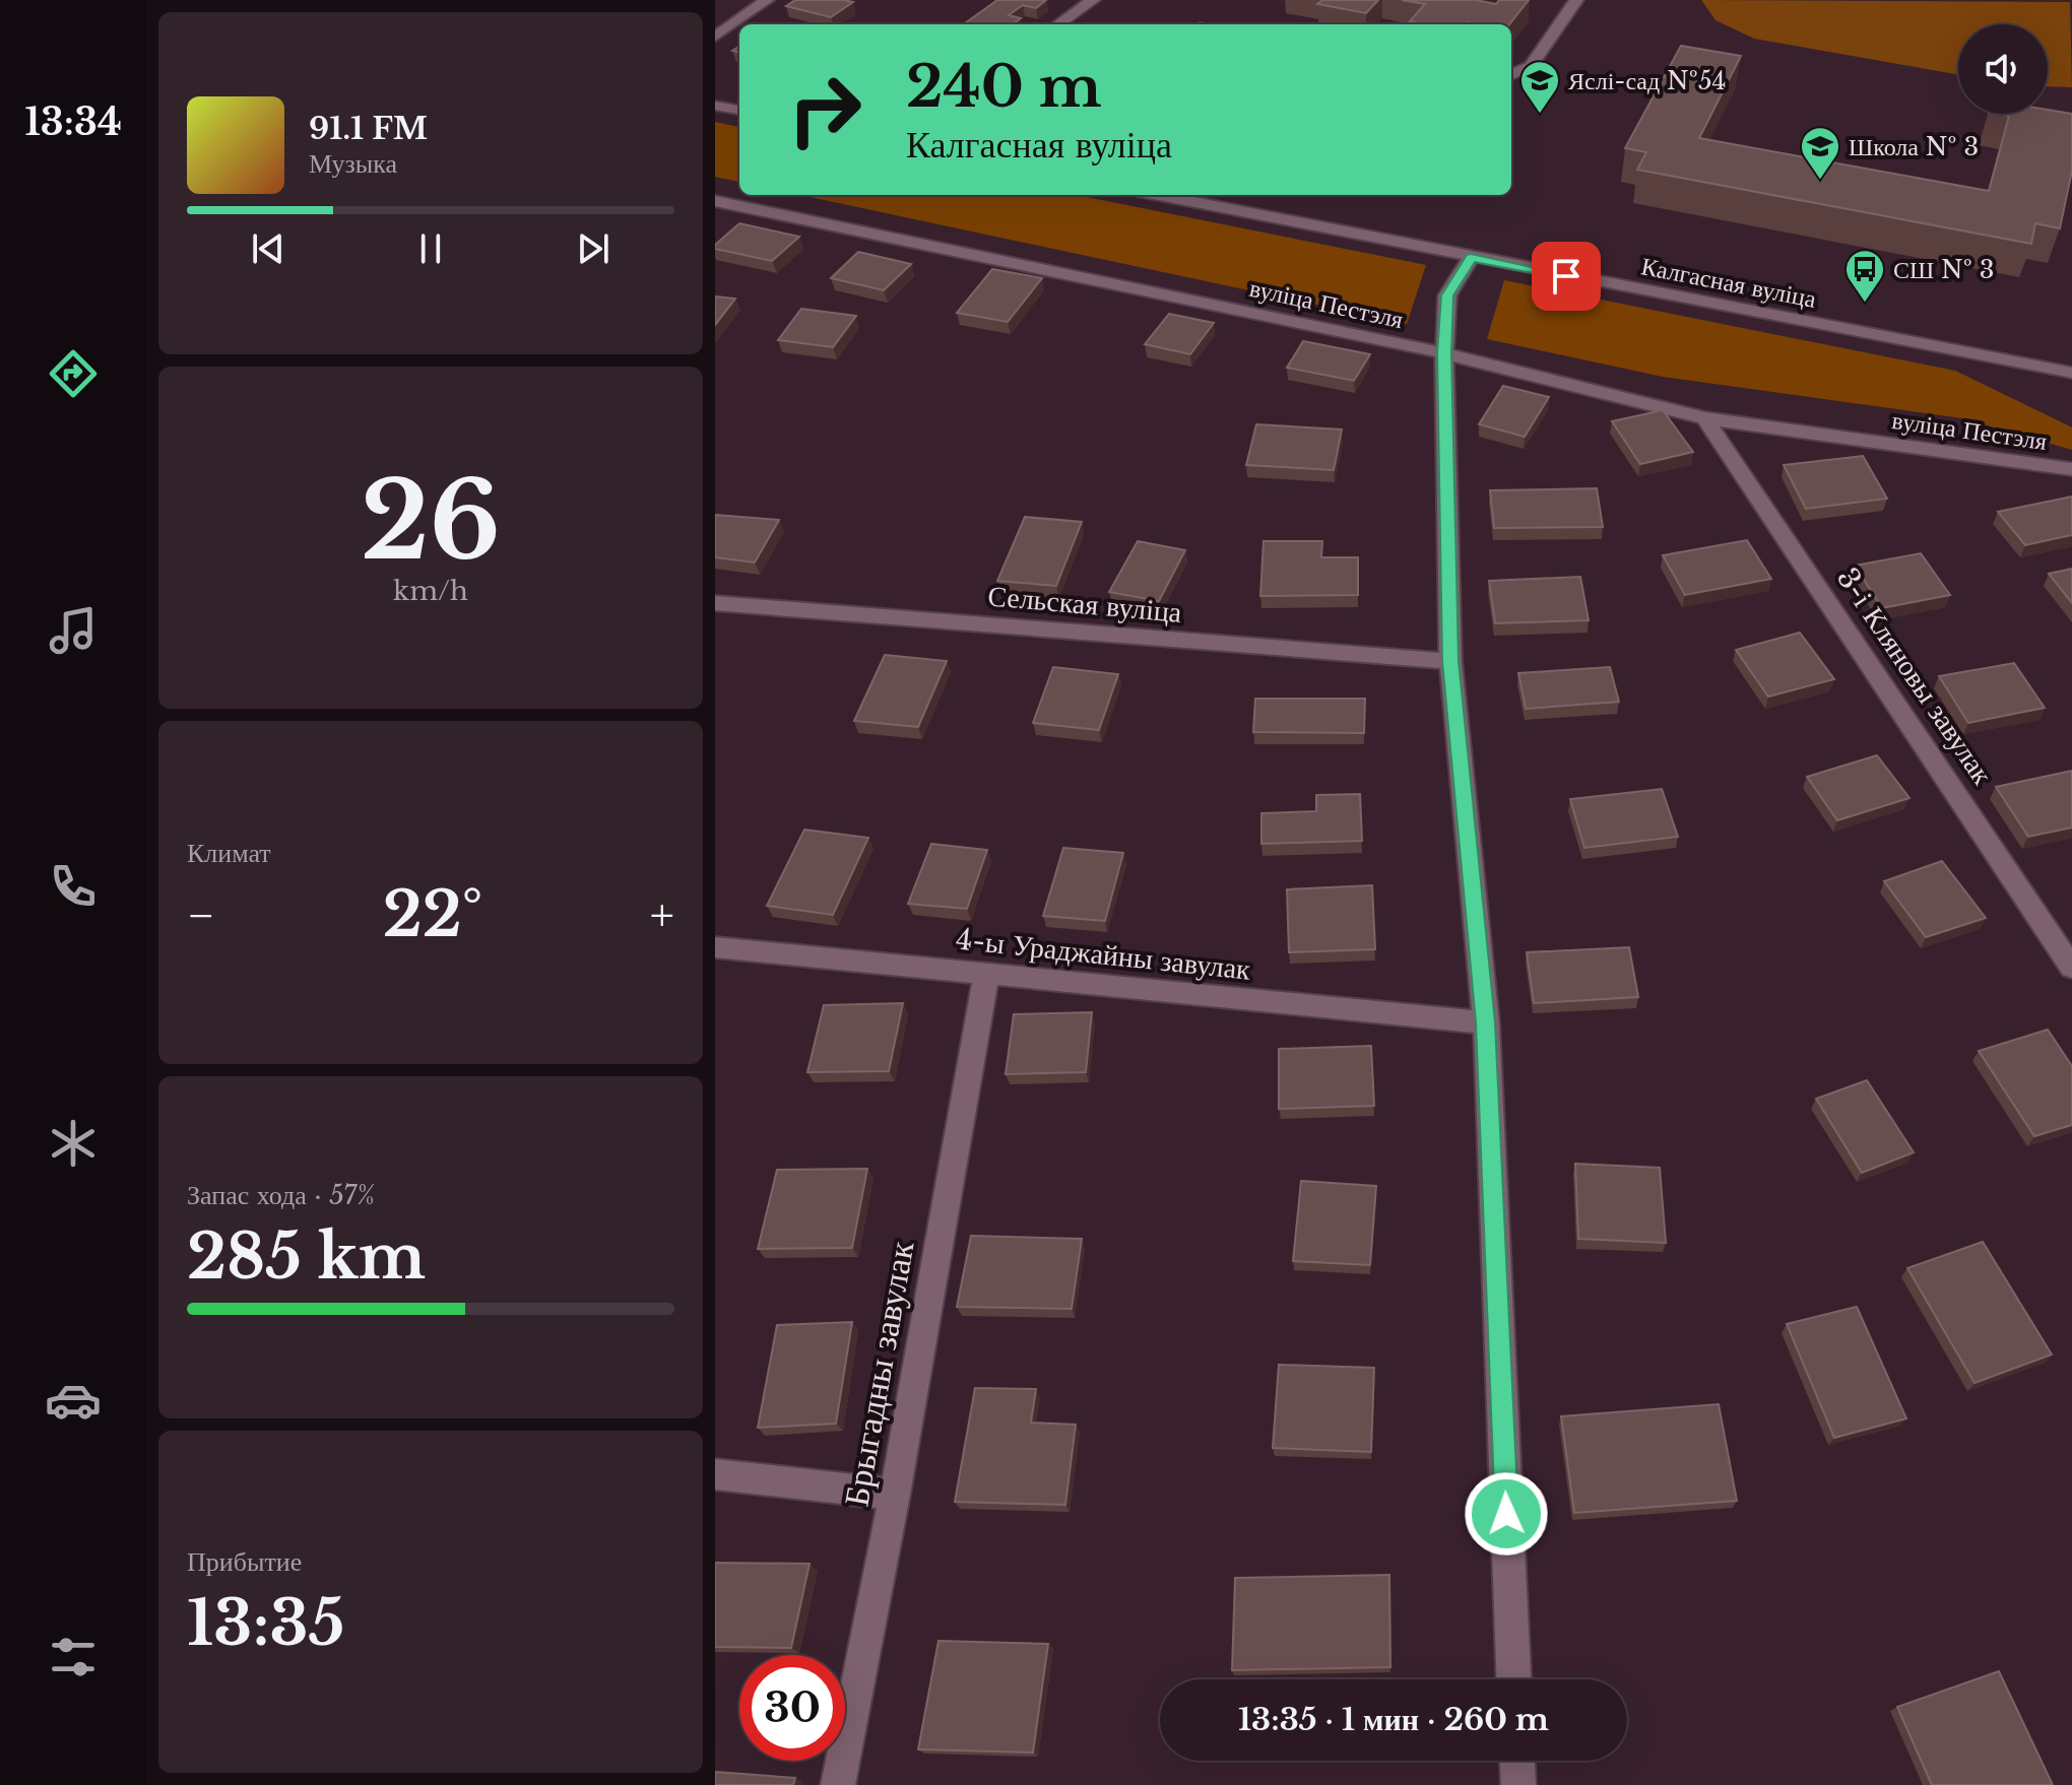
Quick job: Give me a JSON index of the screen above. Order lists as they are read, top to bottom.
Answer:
{
  "streets": {
    "street": [
      "Калгасная вуліца",
      "вуліца Пестэля",
      "Сельская вуліца",
      "3-і Кляновы завулак",
      "4-ы Ураджайны завулак",
      "Брыгадны завулак"
    ]
  },
  "crossings": [
    ["вуліца Пестэля", "3-і Кляновы завулак"],
    ["4-ы Ураджайны завулак", "Брыгадны завулак"]
  ],
  "places": {
    "school or university": ["Яслі-сад №54", "Школа № 3"],
    "bus stop": ["СШ № 3"]
  },
  "page": {
    "tabs": "13:34",
    "turn": ["240 m", "Калгасная вуліца"],
    "song": ["91.1 FM", "Музыка"],
    "tile": [
      ["26", "km/h"],
      "Климат",
      ["Запас хода · 57%", "285 km"],
      ["Прибытие", "13:35"]
    ],
    "heat": ["−", "22°", "+"],
    "limit": "30",
    "trip": "13:35 · 1 мин · 260 m"
  }
}
